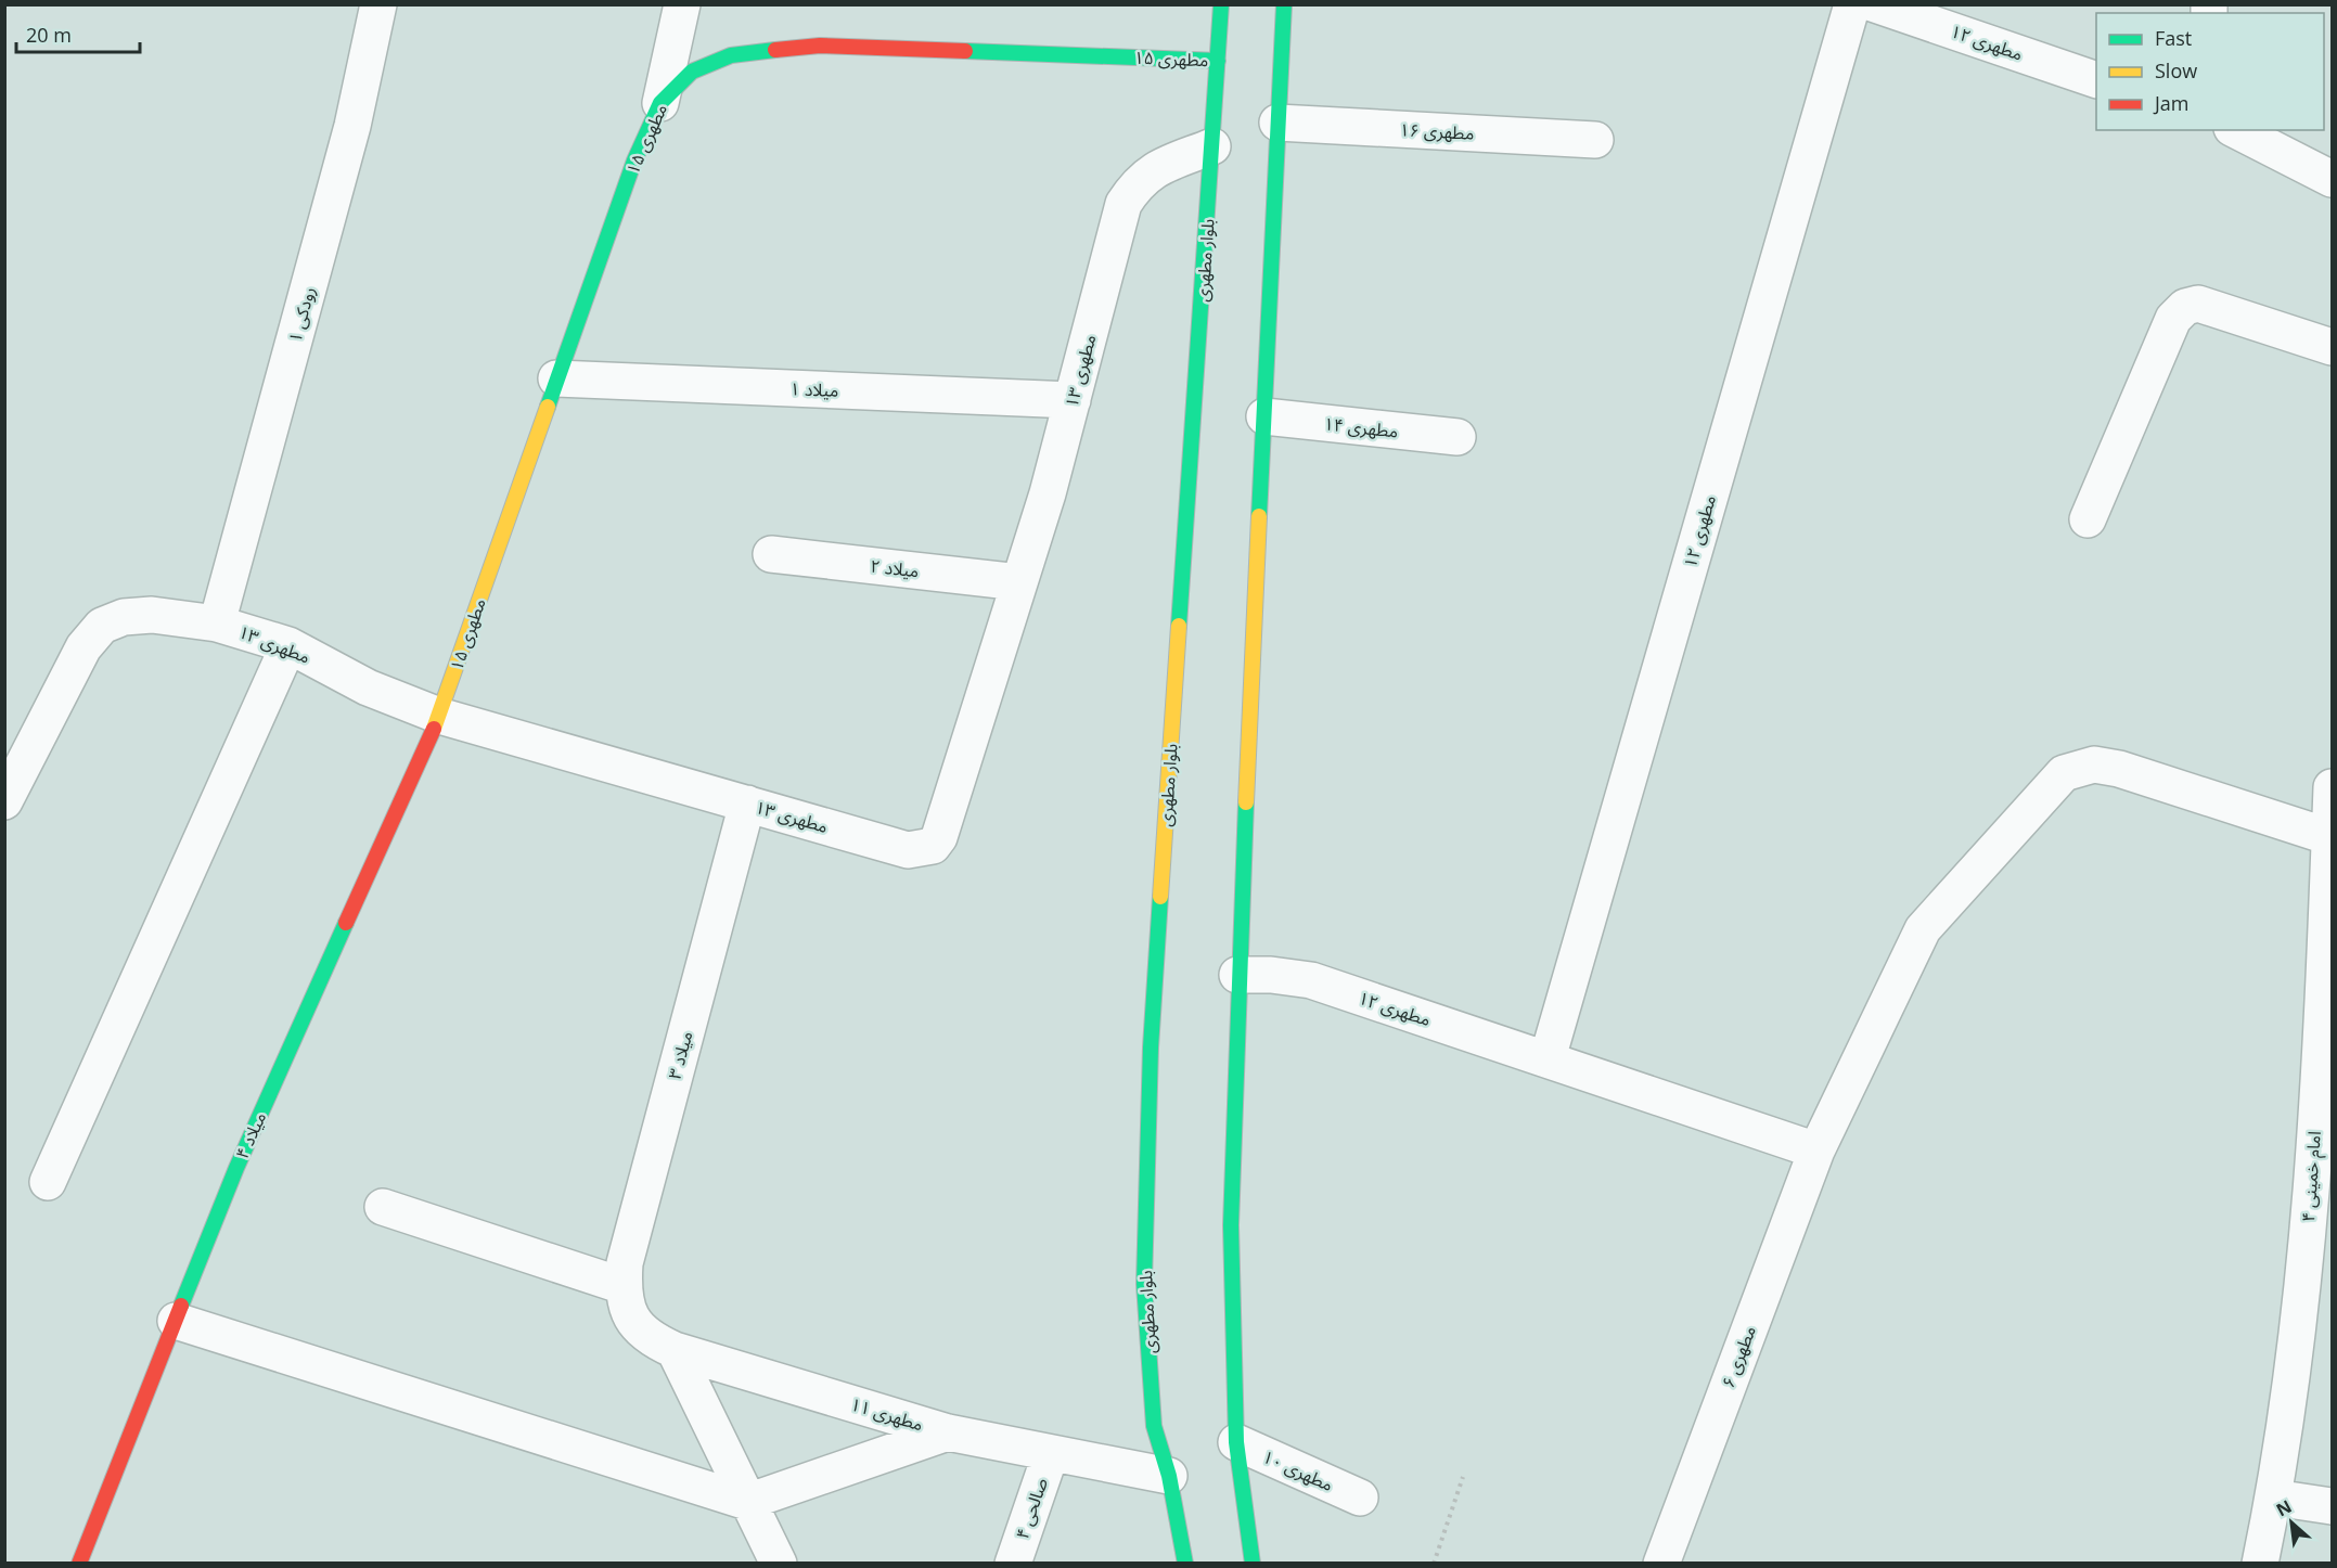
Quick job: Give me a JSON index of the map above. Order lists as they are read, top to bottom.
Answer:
{
  "streets": {
    "main road": ["مطهری ۱۵", "بلوار مطهری", "میلاد ۴"],
    "street": [
      "مطهری ۱۲",
      "مطهری ۱۶",
      "رودکی ۱",
      "مطهری ۱۳",
      "میلاد ۱",
      "مطهری ۱۴",
      "میلاد ۲",
      "میلاد ۳",
      "امام خمینی ۴",
      "مطهری ۶",
      "مطهری ۱۱",
      "مطهری ۱۰",
      "صالحی ۴"
    ]
  },
  "crossings": [
    ["مطهری ۱۲", "مطهری ۶"],
    ["مطهری ۱۵", "بلوار مطهری"],
    ["مطهری ۱۵", "مطهری ۱۳"],
    ["مطهری ۱۵", "میلاد ۱"],
    ["مطهری ۱۵", "میلاد ۴"],
    ["بلوار مطهری", "مطهری ۱۳"],
    ["بلوار مطهری", "مطهری ۱۱"],
    ["رودکی ۱", "مطهری ۱۳"],
    ["مطهری ۱۳", "میلاد ۱"],
    ["مطهری ۱۳", "میلاد ۲"],
    ["مطهری ۱۳", "میلاد ۳"],
    ["مطهری ۱۳", "میلاد ۴"],
    ["میلاد ۳", "مطهری ۱۱"],
    ["امام خمینی ۴", "مطهری ۶"],
    ["مطهری ۱۱", "صالحی ۴"]
  ],
  "legend": ["Fast", "Slow", "Jam"],
  "scale_bar": "20 m",
  "north": "top left"
}
